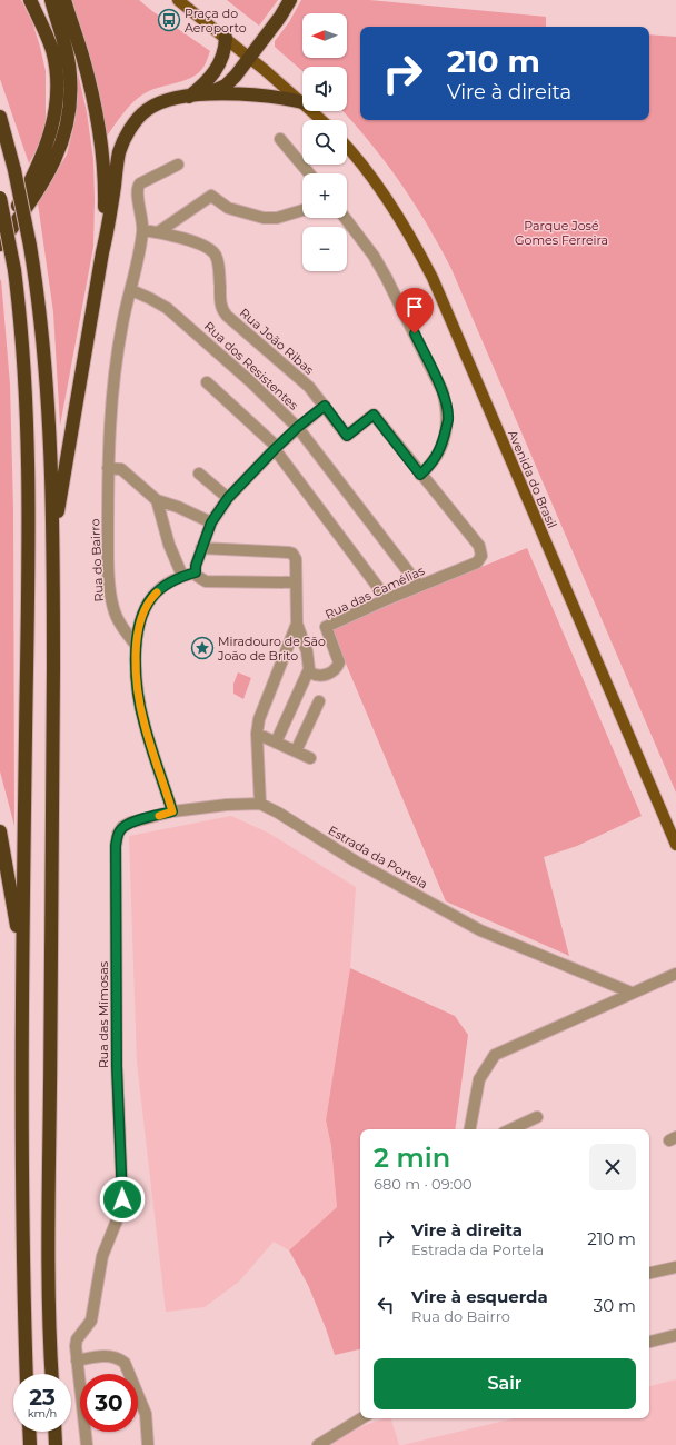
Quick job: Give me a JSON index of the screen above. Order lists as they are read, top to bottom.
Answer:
{
  "streets": {
    "main road": ["Avenida do Brasil"],
    "street": [
      "Rua João Ribas",
      "Rua dos Resistentes",
      "Rua do Bairro",
      "Rua das Camélias",
      "Estrada da Portela",
      "Rua das Mimosas"
    ]
  },
  "crossings": [
    ["Rua João Ribas", "Rua do Bairro"],
    ["Rua João Ribas", "Rua das Camélias"],
    ["Rua dos Resistentes", "Rua do Bairro"],
    ["Rua dos Resistentes", "Rua das Camélias"]
  ],
  "parks": ["Parque José Gomes Ferreira"],
  "places": {
    "bus stop": ["Praça do Aeroporto"],
    "place": ["Miradouro de São João de Brito"]
  },
  "north": "left",
  "page": {
    "map_buttons": ["+", "−"],
    "turn": ["210 m", "Vire à direita"],
    "heading": ["2 min", "680 m · 09:00"],
    "list": [
      {
        "name": "Vire à direita",
        "note": "Estrada da Portela",
        "value": "210 m"
      },
      {
        "name": "Vire à esquerda",
        "note": "Rua do Bairro",
        "value": "30 m"
      }
    ],
    "buttons": "Sair",
    "speed": "23 km/h",
    "limit": "30"
  }
}
